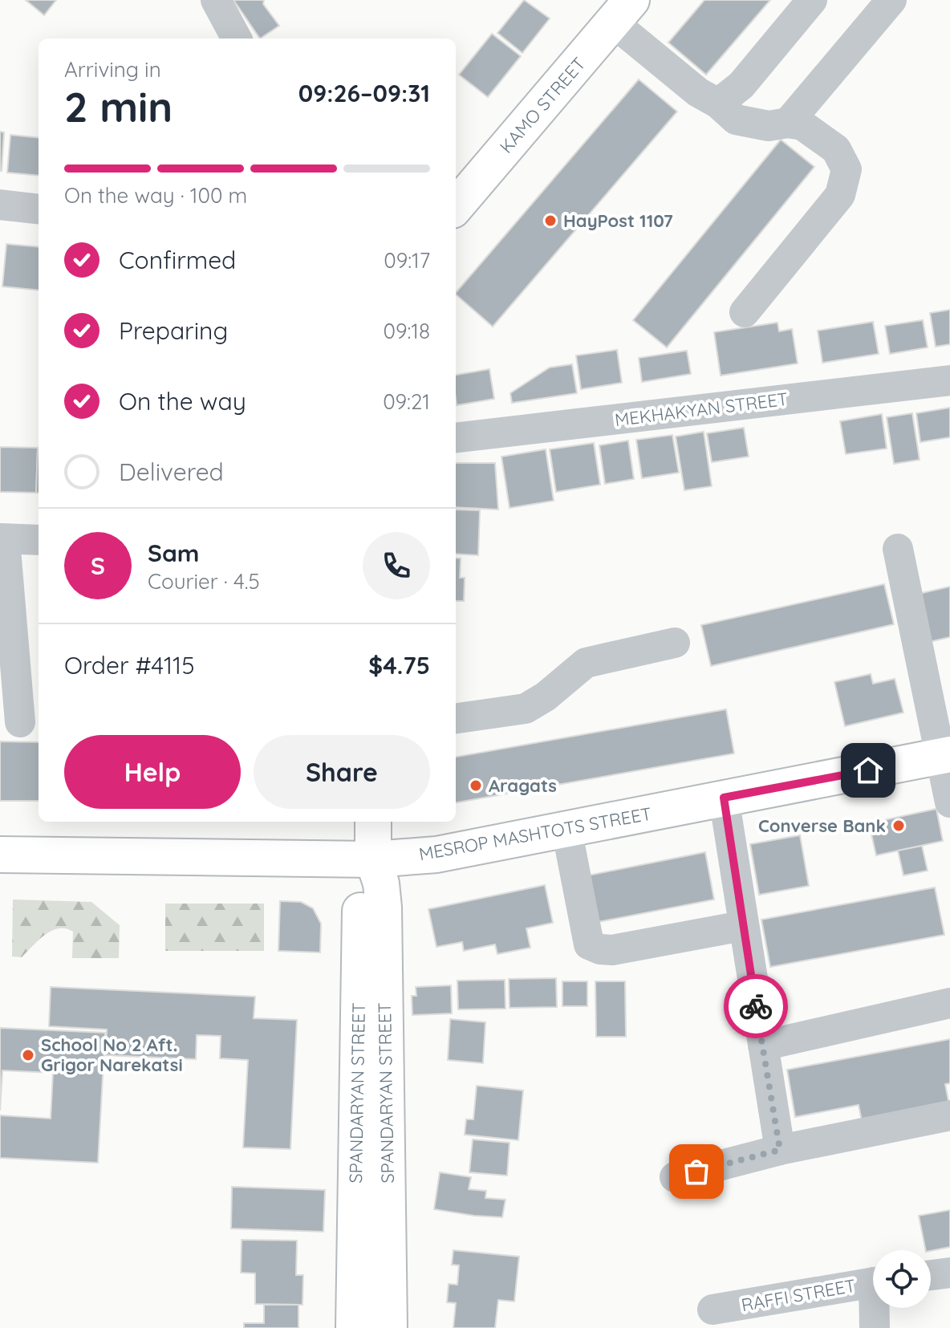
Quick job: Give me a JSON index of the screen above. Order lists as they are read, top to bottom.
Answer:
{
  "streets": {
    "main road": ["KAMO STREET", "MESROP MASHTOTS STREET", "SPANDARYAN STREET"],
    "street": ["MEKHAKYAN STREET", "RAFFI STREET"]
  },
  "crossings": [
    ["MESROP MASHTOTS STREET", "SPANDARYAN STREET"]
  ],
  "places": [
    "HayPost 1107",
    "Aragats",
    "Converse Bank",
    "School No 2 Aft. Grigor Narekatsi"
  ],
  "page": {
    "heading": ["2 min", "Arriving in", "09:26–09:31"],
    "panel": [
      "Sam",
      "Courier · 4.5",
      "Order #4115",
      "$4.75"
    ],
    "bar": "On the way · 100 m",
    "list": [
      ["Confirmed", "09:17"],
      ["Preparing", "09:18"],
      ["On the way", "09:21"],
      "Delivered"
    ],
    "round": "S",
    "buttons": ["Help", "Share"]
  }
}
